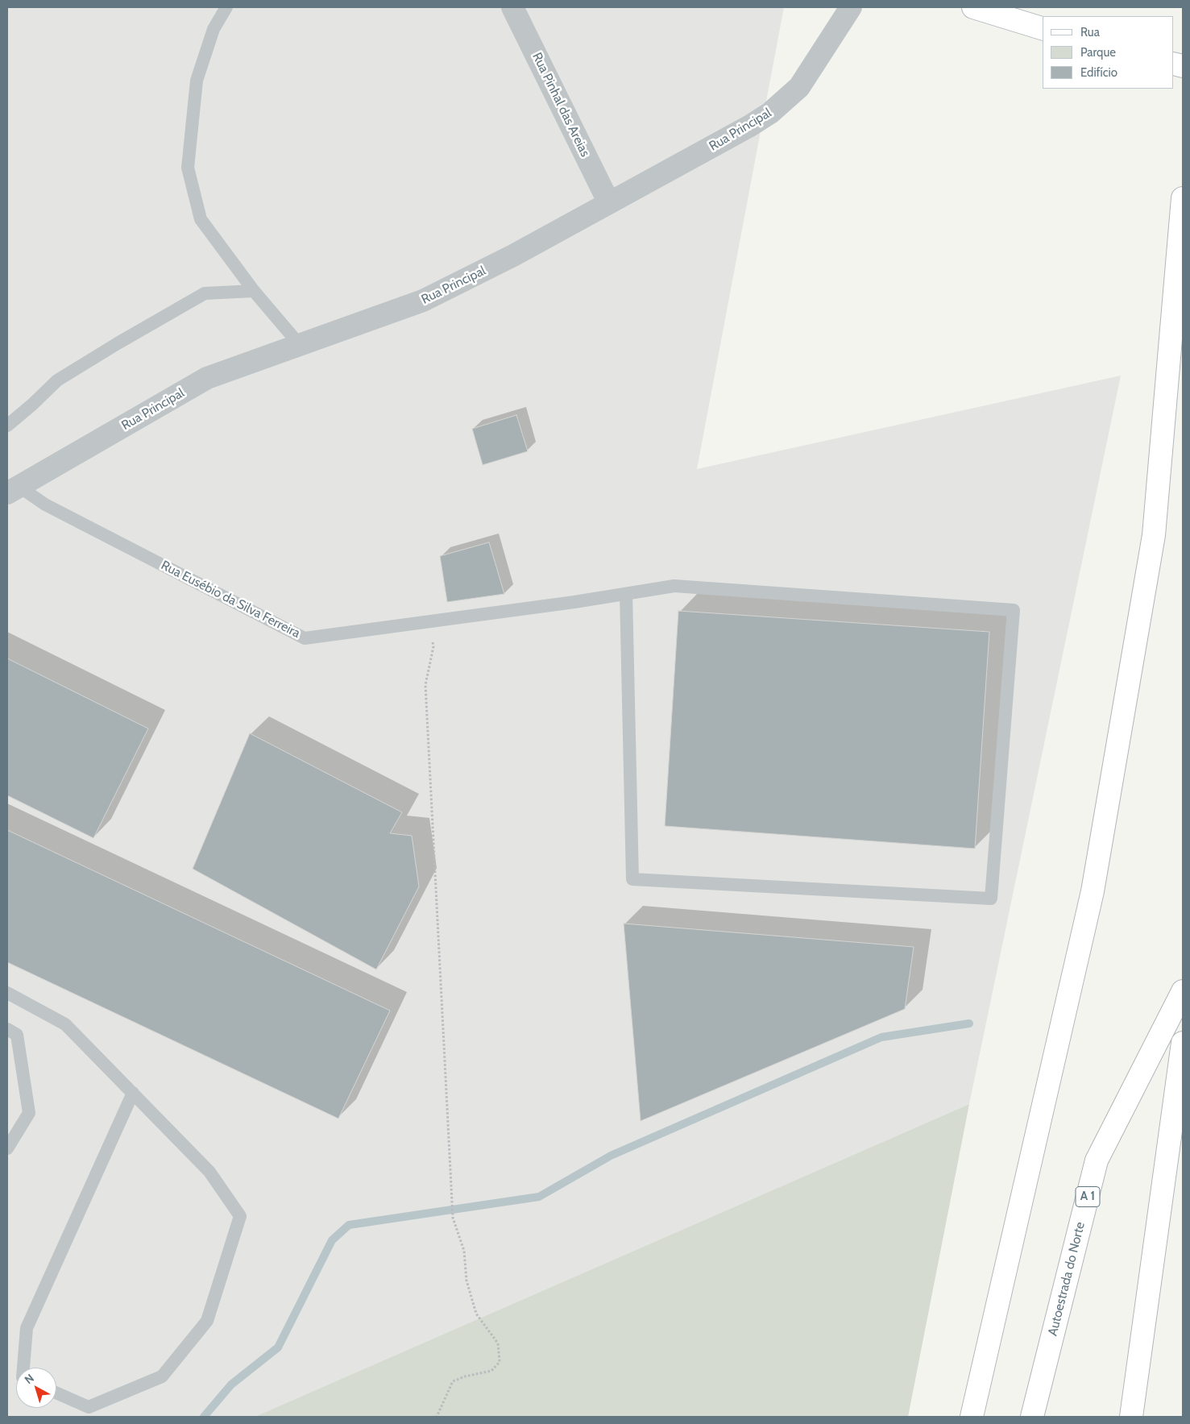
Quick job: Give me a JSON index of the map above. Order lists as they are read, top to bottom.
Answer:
{
  "streets": {
    "main road": ["A 1", "Autoestrada do Norte"],
    "street": ["Rua Pinhal das Areias", "Rua Principal"],
    "lane": ["Rua Eusébio da Silva Ferreira"]
  },
  "crossings": [
    ["Rua Pinhal das Areias", "Rua Principal"],
    ["Rua Principal", "Rua Eusébio da Silva Ferreira"]
  ],
  "legend": ["Rua", "Parque", "Edifício"],
  "north": "top left"
}
